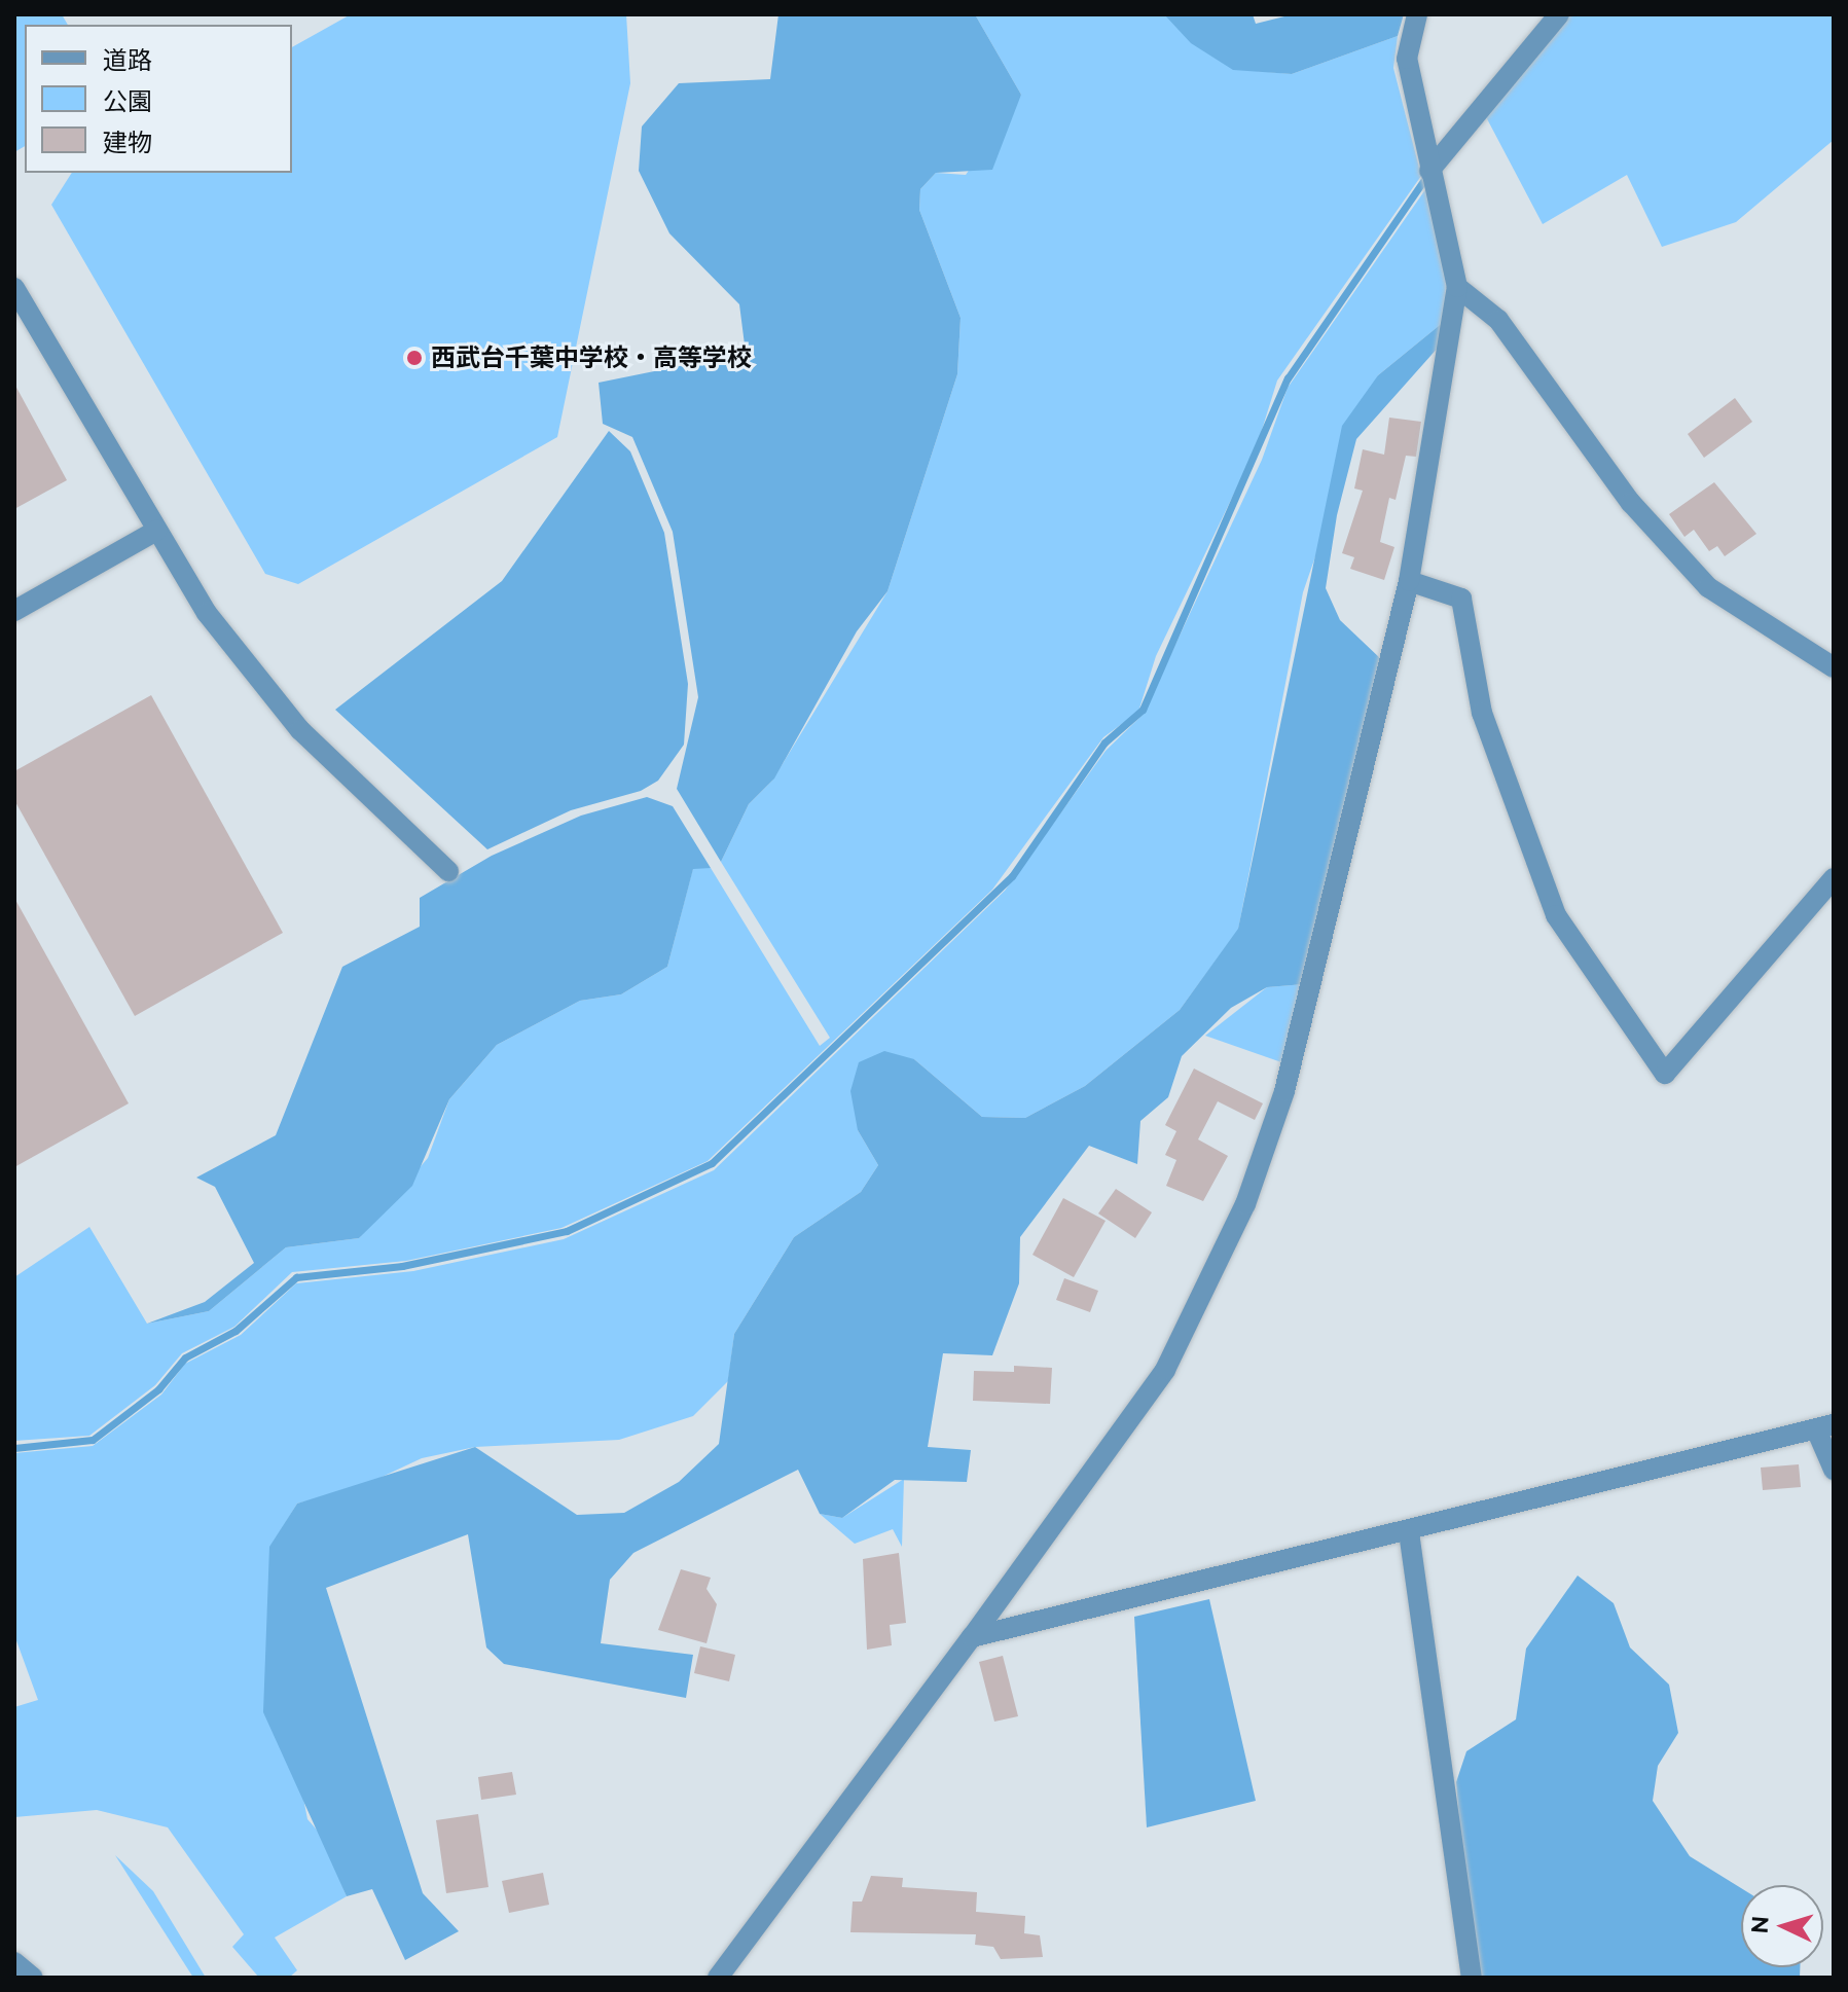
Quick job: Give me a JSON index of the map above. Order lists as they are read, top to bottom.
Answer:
{
  "places": ["西武台千葉中学校・高等学校"],
  "legend": ["道路", "公園", "建物"],
  "north": "left"
}
